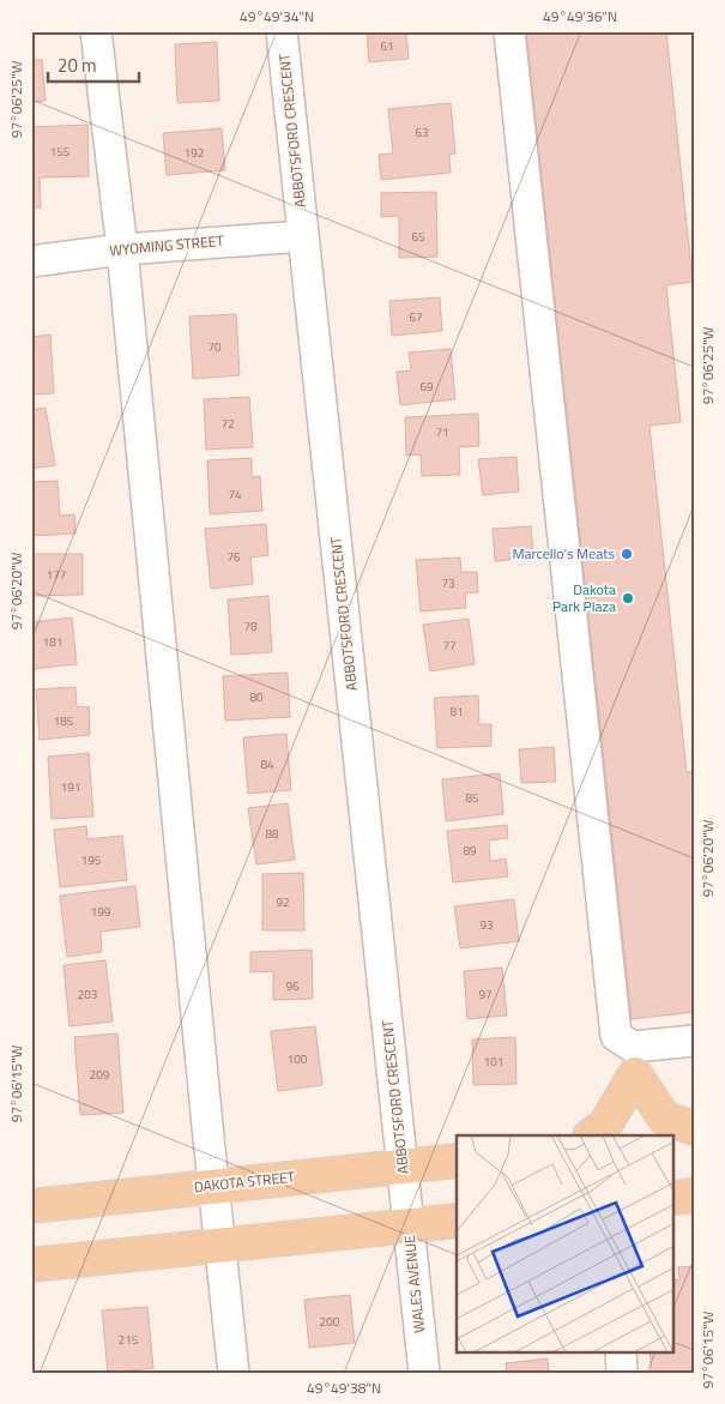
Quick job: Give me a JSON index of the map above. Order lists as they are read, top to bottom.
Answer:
{
  "streets": {
    "main road": ["DAKOTA STREET"],
    "street": ["ABBOTSFORD CRESCENT", "WYOMING STREET", "WALES AVENUE"]
  },
  "crossings": [
    ["ABBOTSFORD CRESCENT", "WYOMING STREET"],
    ["ABBOTSFORD CRESCENT", "DAKOTA STREET"],
    ["ABBOTSFORD CRESCENT", "WALES AVENUE"],
    ["DAKOTA STREET", "WALES AVENUE"]
  ],
  "places": ["Marcello’s Meats", "Dakota Park Plaza"],
  "house_numbers": [
    "61",
    "63",
    "155",
    "192",
    "65",
    "67",
    "70",
    "69",
    "72",
    "71",
    "74",
    "76",
    "177",
    "73",
    "78",
    "181",
    "77",
    "80",
    "81",
    "185",
    "84",
    "191",
    "85",
    "88",
    "89",
    "195",
    "92",
    "199",
    "93",
    "96",
    "203",
    "97",
    "100",
    "101",
    "209",
    "200",
    "215"
  ],
  "scale_bar": "20 m",
  "coordinates": [
    "49°49'34\"N",
    "49°49'36\"N",
    "97°06'25\"W",
    "97°06'20\"W",
    "97°06'15\"W",
    "49°49'38\"N"
  ]
}
